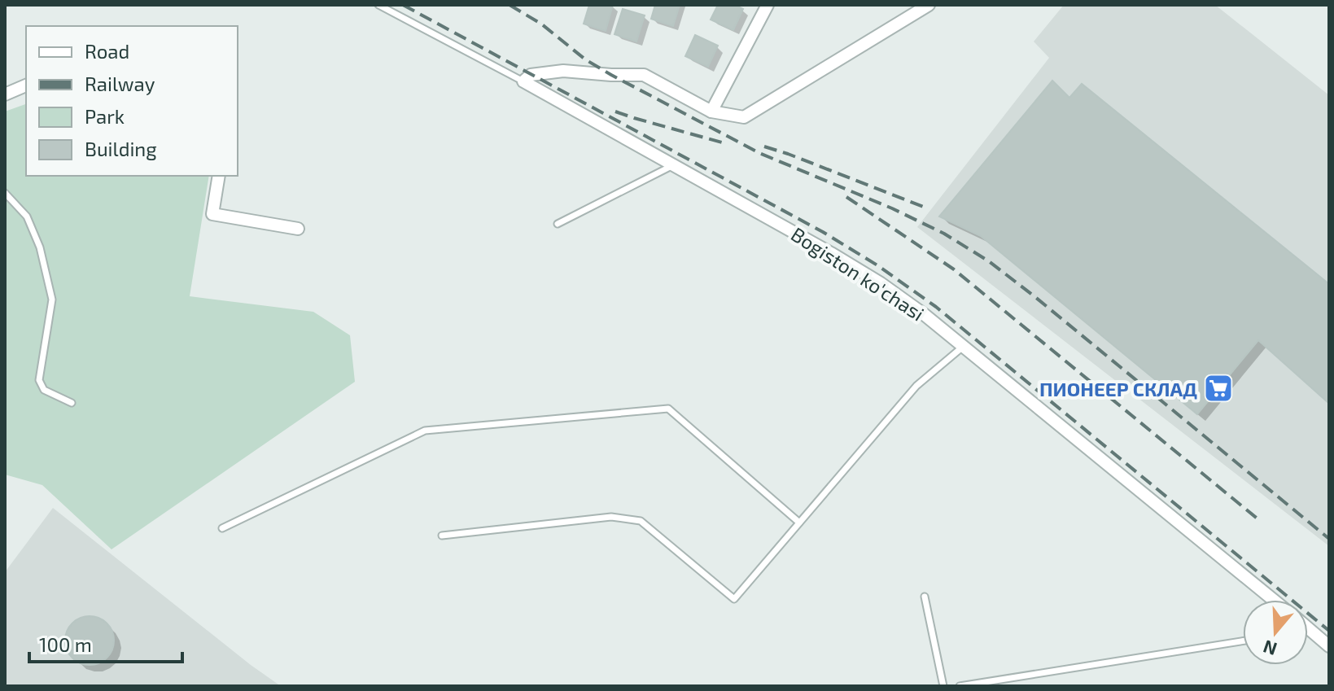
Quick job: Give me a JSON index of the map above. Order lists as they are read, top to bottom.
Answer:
{
  "streets": {
    "street": ["Bogiston ko'chasi"]
  },
  "places": {
    "supermarket": ["ПИОНЕЕР СКЛАД"]
  },
  "legend": [
    "Road",
    "Railway",
    "Park",
    "Building"
  ],
  "scale_bar": "100 m",
  "north": "bottom"
}
